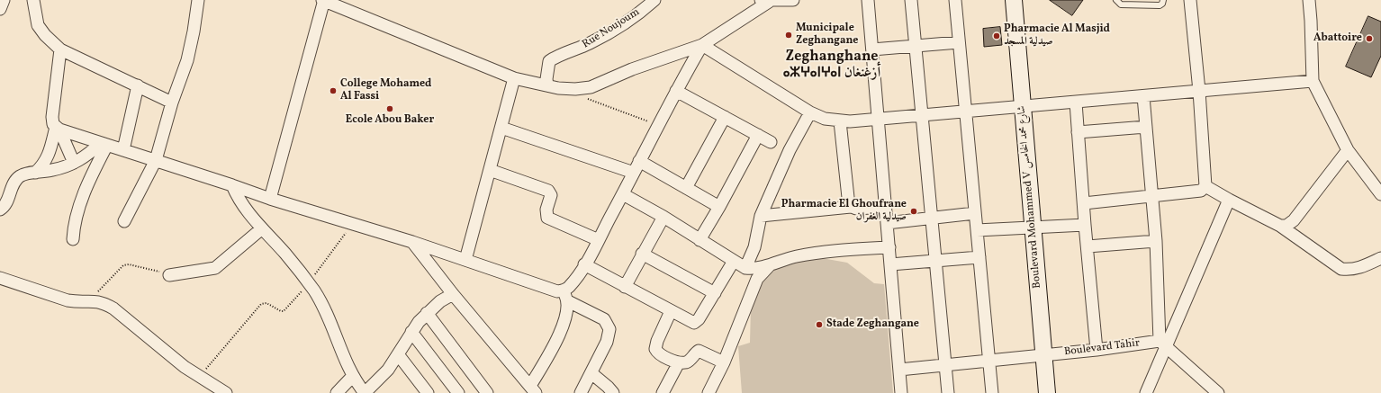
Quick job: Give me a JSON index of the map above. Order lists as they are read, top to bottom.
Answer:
{
  "streets": {
    "main road": ["Boulevard Mohammed V شارع محمد الخامس"],
    "street": ["Rue Noujoum", "Boulevard Tahir"]
  },
  "crossings": [
    ["Boulevard Mohammed V شارع محمد الخامس", "Boulevard Tahir"]
  ],
  "districts": ["Zeghanghane ⴰⵣⵖⴰⵏⵖⴰⵏ أزغنغان"],
  "places": [
    "Municipale Zeghangane",
    "Pharmacie Al Masjid صيدلية المسجد",
    "Abattoire",
    "College Mohamed Al Fassi",
    "Ecole Abou Baker",
    "Pharmacie El Ghoufrane صيدلية الغفران",
    "Stade Zeghangane"
  ]
}
